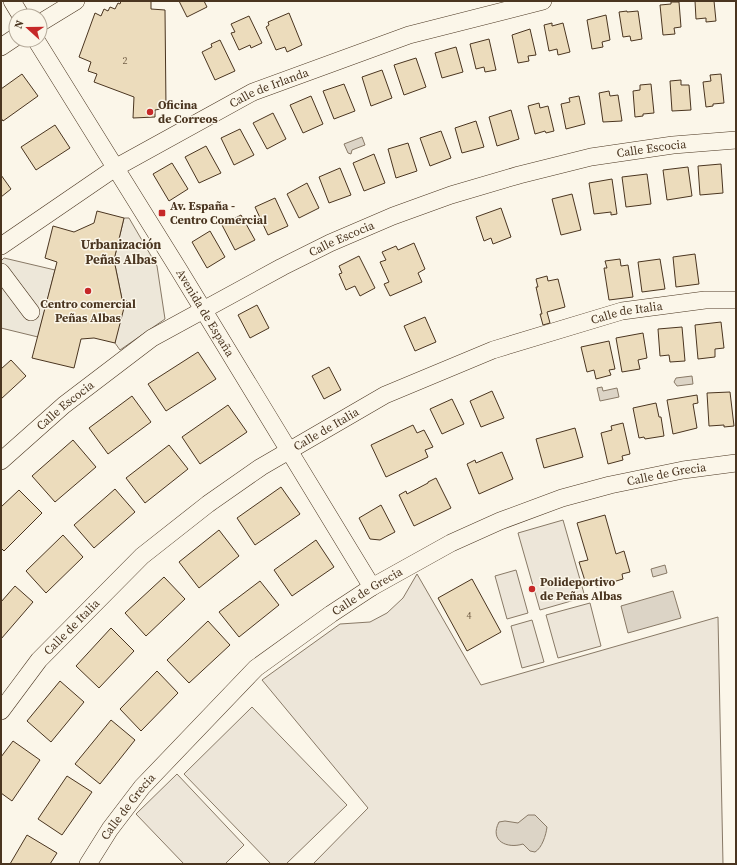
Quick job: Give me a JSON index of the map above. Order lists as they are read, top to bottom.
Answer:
{
  "streets": {
    "street": [
      "Calle de Irlanda",
      "Calle Escocia",
      "Avenida de España",
      "Calle de Italia",
      "Calle de Grecia"
    ]
  },
  "crossings": [
    ["Calle de Irlanda", "Avenida de España"],
    ["Calle Escocia", "Avenida de España"],
    ["Avenida de España", "Calle de Italia"],
    ["Avenida de España", "Calle de Grecia"]
  ],
  "districts": ["Urbanización Peñas Albas"],
  "places": {
    "other": ["Oficina de Correos", "Centro comercial Peñas Albas", "Polideportivo de Peñas Albas"],
    "transit": ["Av. España - Centro Comercial"]
  },
  "house_numbers": ["2", "4"],
  "north": "left"
}
